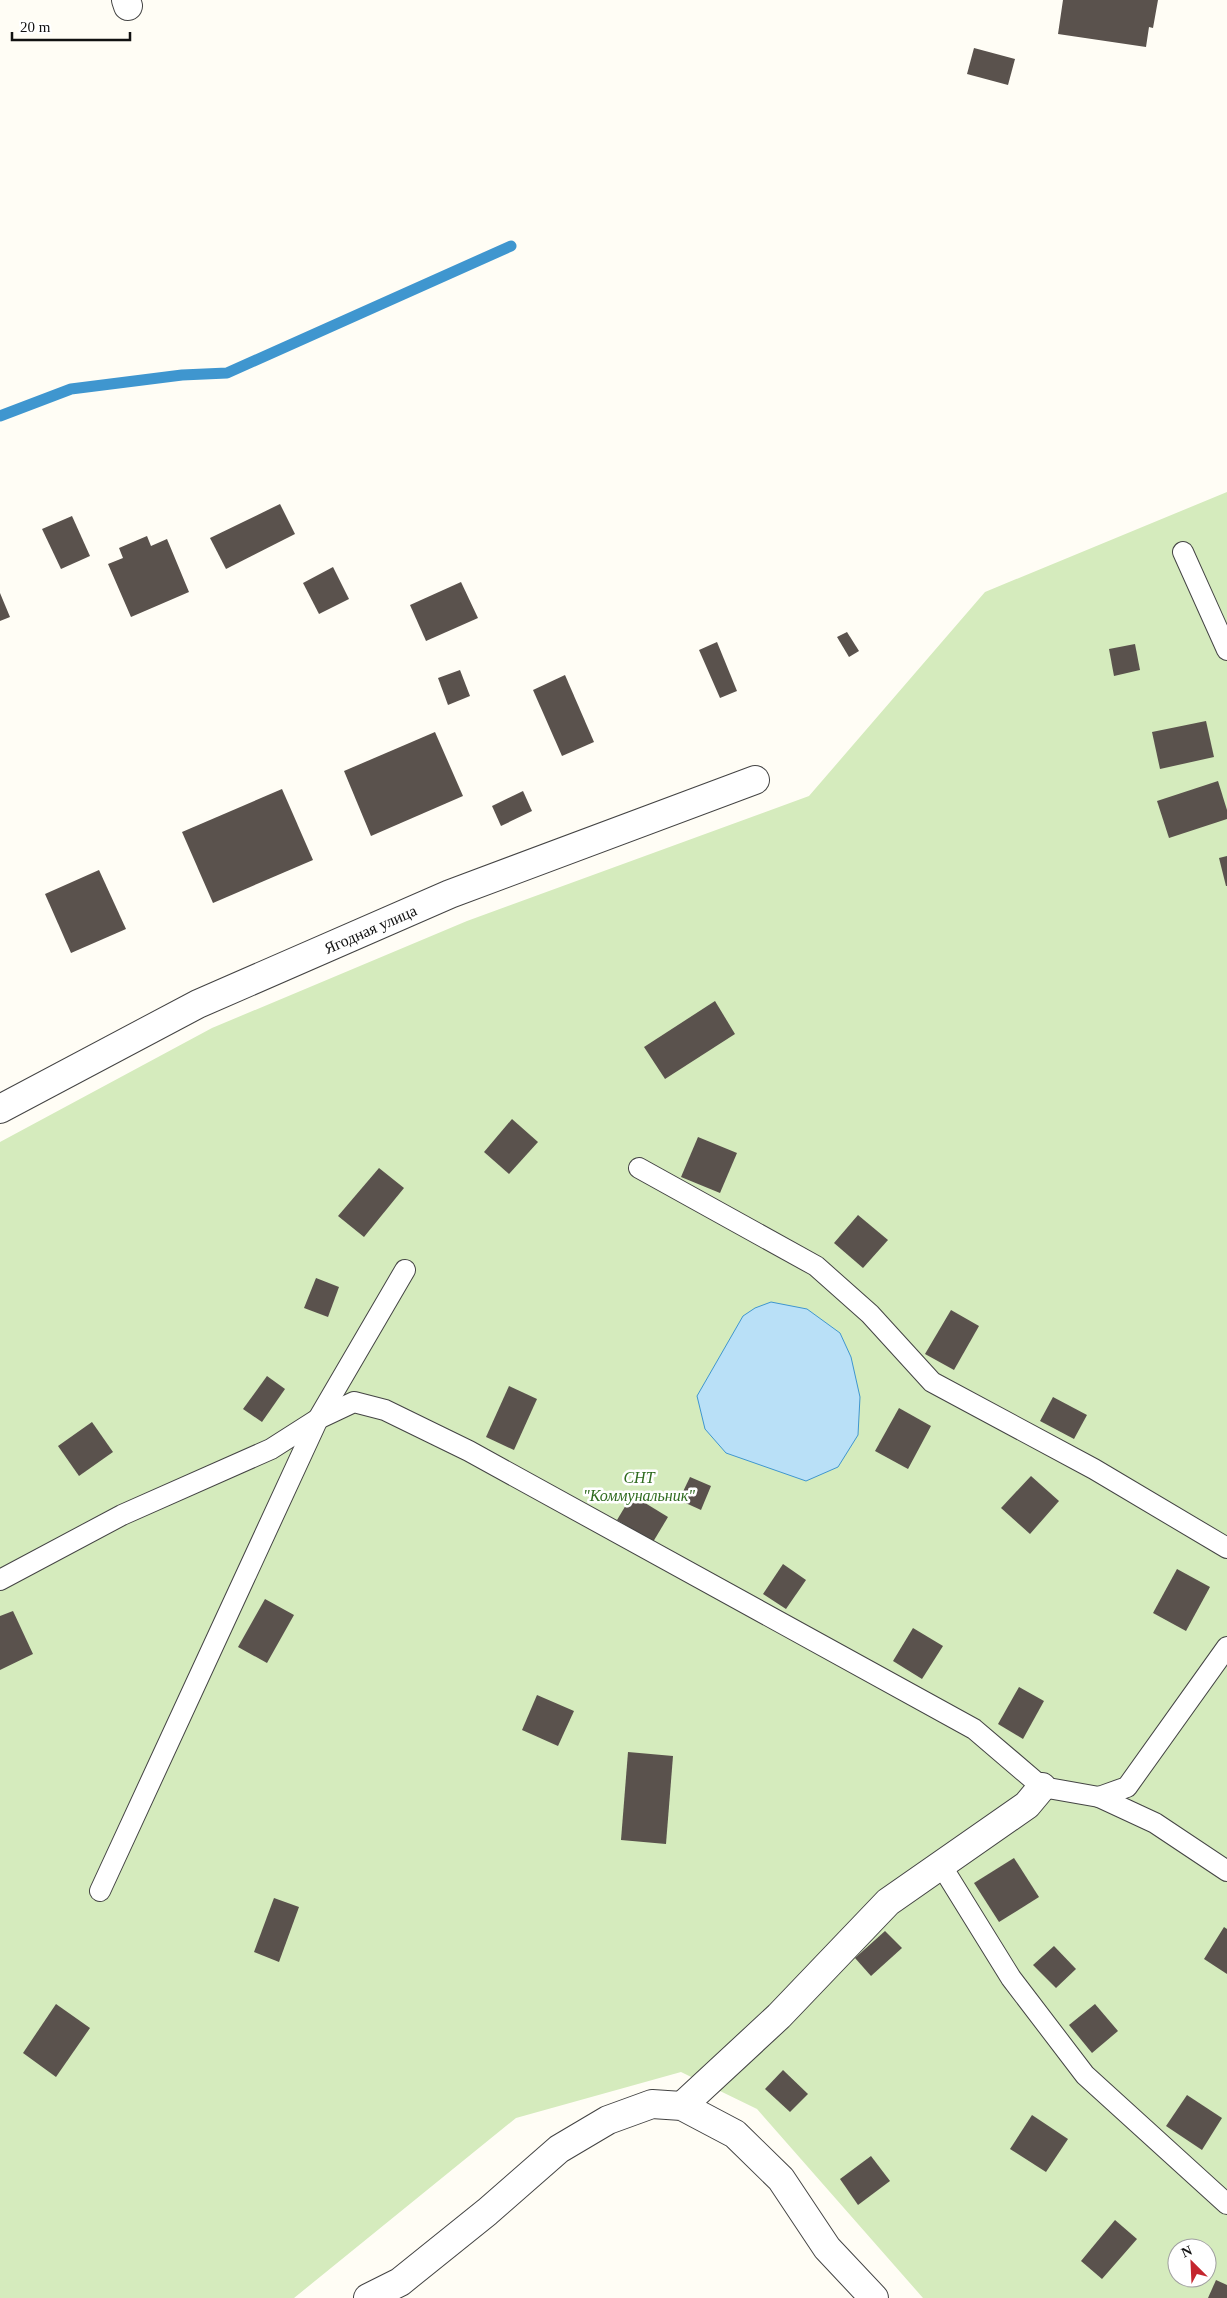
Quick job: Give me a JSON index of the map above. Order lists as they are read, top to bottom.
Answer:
{
  "streets": {
    "street": ["Ягодная улица"]
  },
  "parks": ["СНТ \"Коммунальник\""],
  "scale_bar": "20 m",
  "north": "top left"
}
